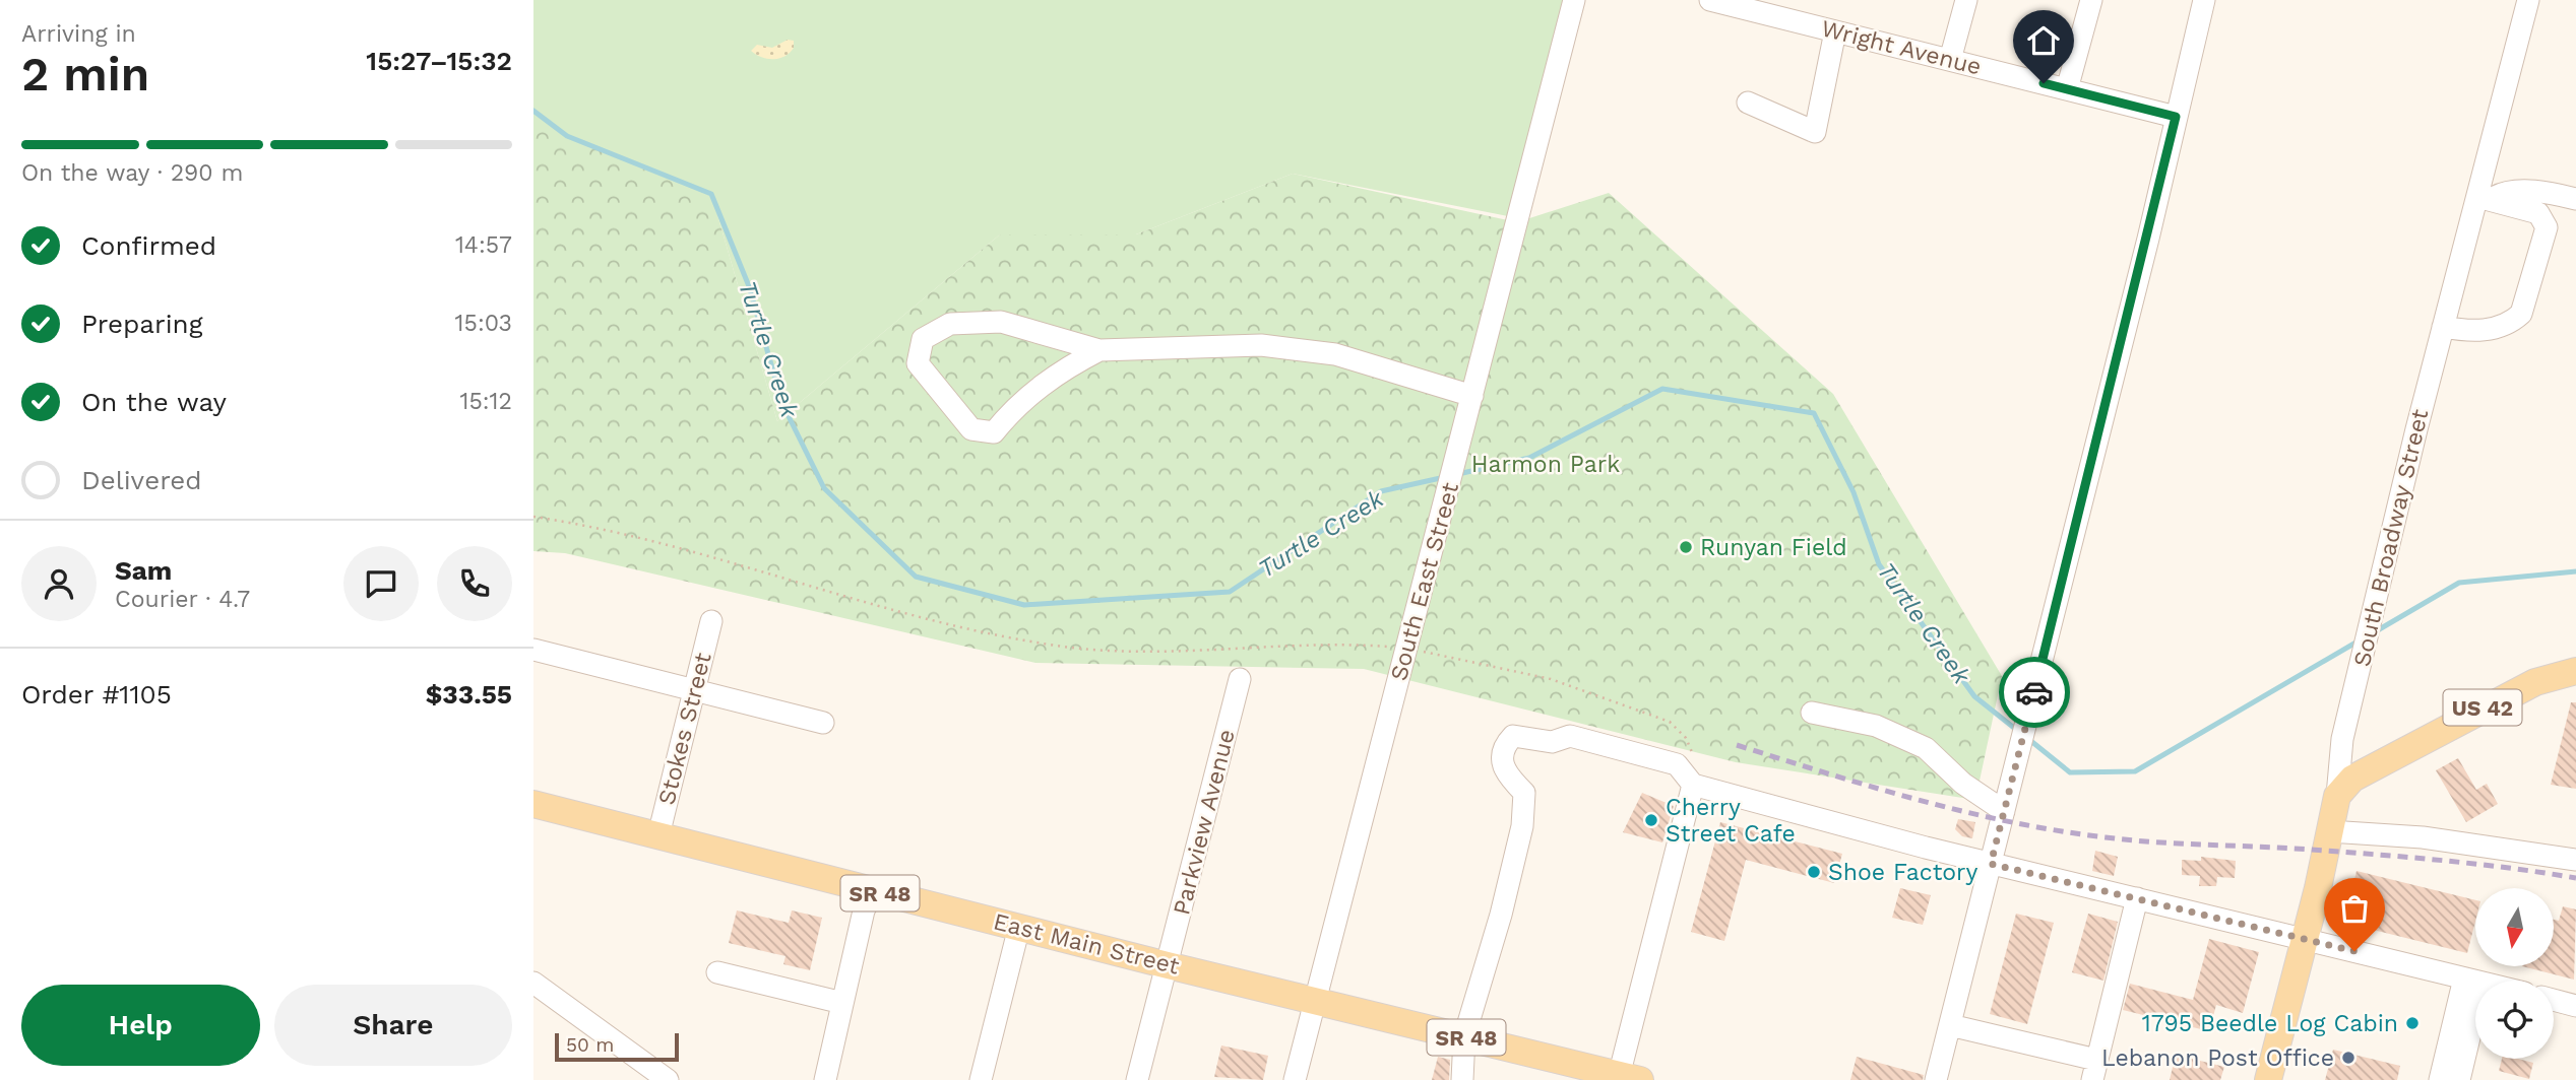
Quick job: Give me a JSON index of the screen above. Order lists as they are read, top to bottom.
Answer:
{
  "streets": {
    "main road": [
      "South Broadway Street",
      "US 42",
      "SR 48",
      "East Main Street"
    ],
    "street": [
      "Wright Avenue",
      "South East Street",
      "Stokes Street",
      "Parkview Avenue"
    ]
  },
  "crossings": [
    ["South Broadway Street", "US 42"],
    ["South East Street", "East Main Street"],
    ["Stokes Street", "East Main Street"],
    ["Parkview Avenue", "East Main Street"]
  ],
  "water": ["Turtle Creek"],
  "parks": ["Harmon Park"],
  "places": [
    "Runyan Field",
    "Cherry Street Cafe",
    "Shoe Factory",
    "1795 Beedle Log Cabin",
    "Lebanon Post Office"
  ],
  "scale_bar": "50 m",
  "north": "bottom",
  "page": {
    "heading": ["2 min", "Arriving in", "15:27–15:32"],
    "panel": [
      "Sam",
      "Courier · 4.7",
      "Order #1105",
      "$33.55"
    ],
    "bar": "On the way · 290 m",
    "list": [
      ["Confirmed", "14:57"],
      ["Preparing", "15:03"],
      ["On the way", "15:12"],
      "Delivered"
    ],
    "buttons": ["Help", "Share"],
    "scale": "50 m"
  }
}
